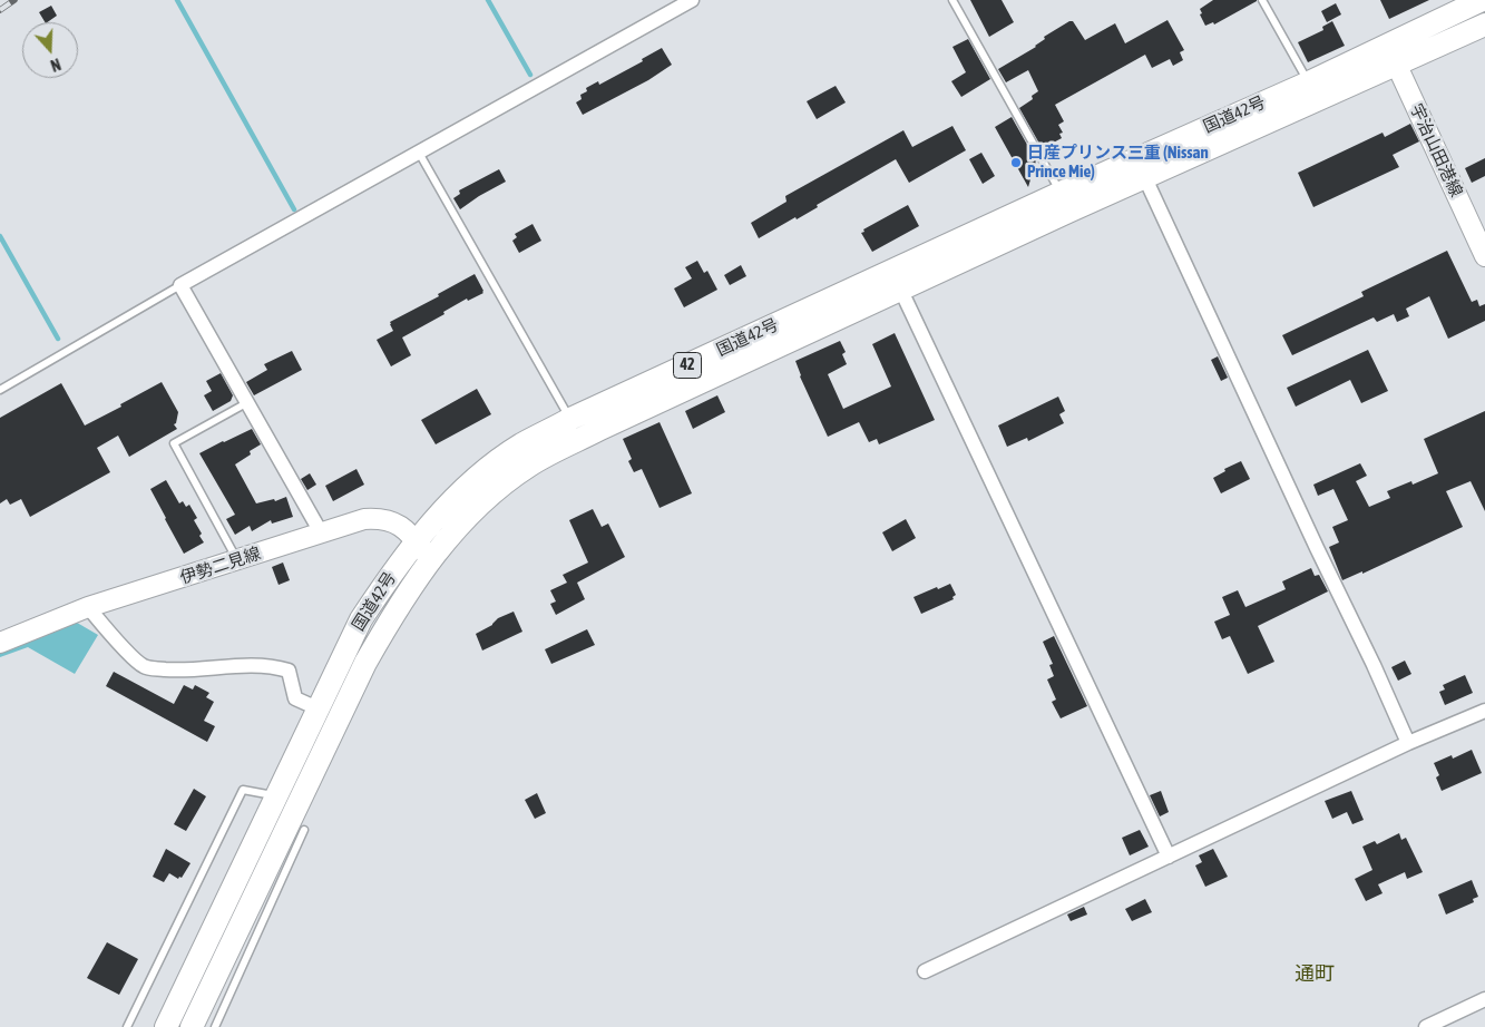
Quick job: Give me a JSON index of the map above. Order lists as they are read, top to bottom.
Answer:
{
  "streets": {
    "highway": ["国道42号", "42"],
    "main road": ["宇治山田港線", "伊勢二見線"]
  },
  "crossings": [
    ["国道42号", "宇治山田港線"],
    ["国道42号", "伊勢二見線"]
  ],
  "districts": ["通町"],
  "places": ["日産プリンス三重 (Nissan Prince Mie)"],
  "north": "bottom"
}
